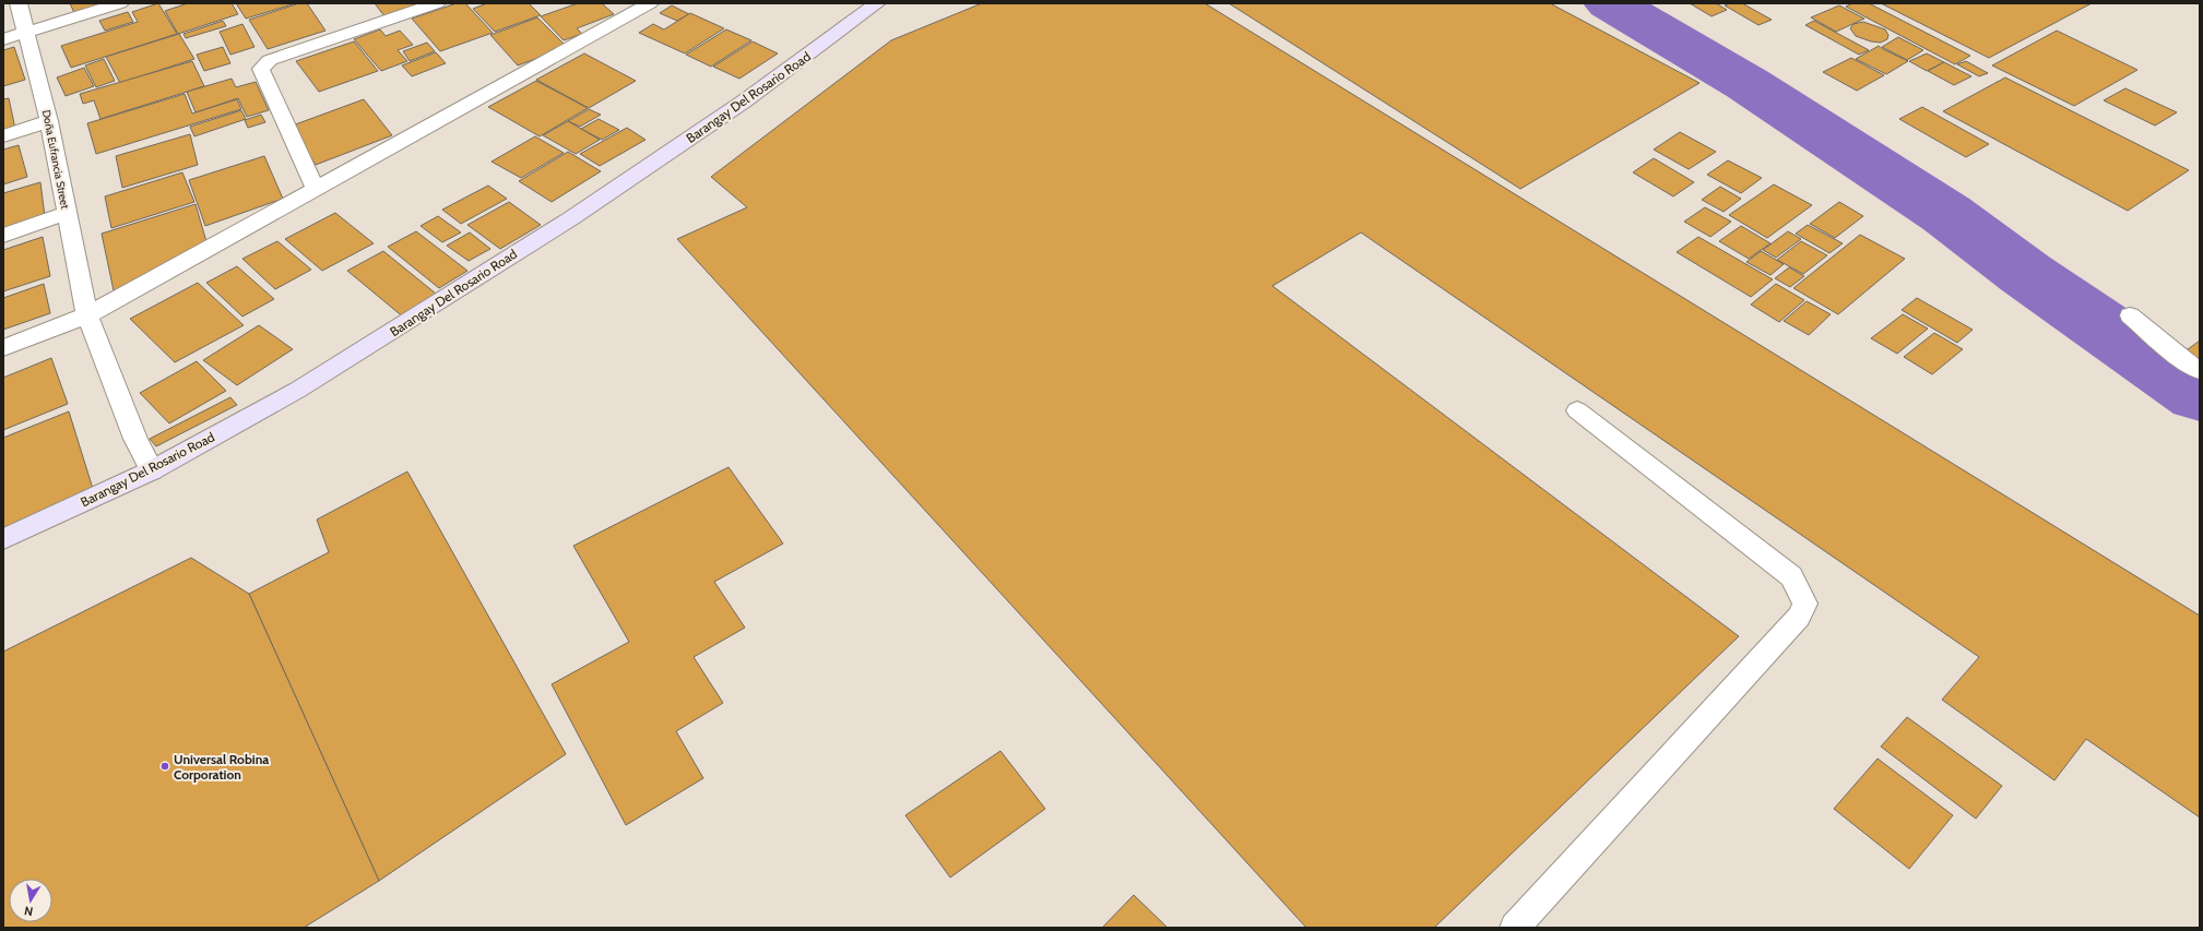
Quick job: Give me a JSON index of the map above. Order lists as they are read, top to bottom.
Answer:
{
  "streets": {
    "main road": ["Barangay Del Rosario Road"],
    "street": ["Doña Eufrancia Street"]
  },
  "crossings": [
    ["Barangay Del Rosario Road", "Doña Eufrancia Street"]
  ],
  "places": ["Universal Robina Corporation"],
  "north": "bottom"
}
